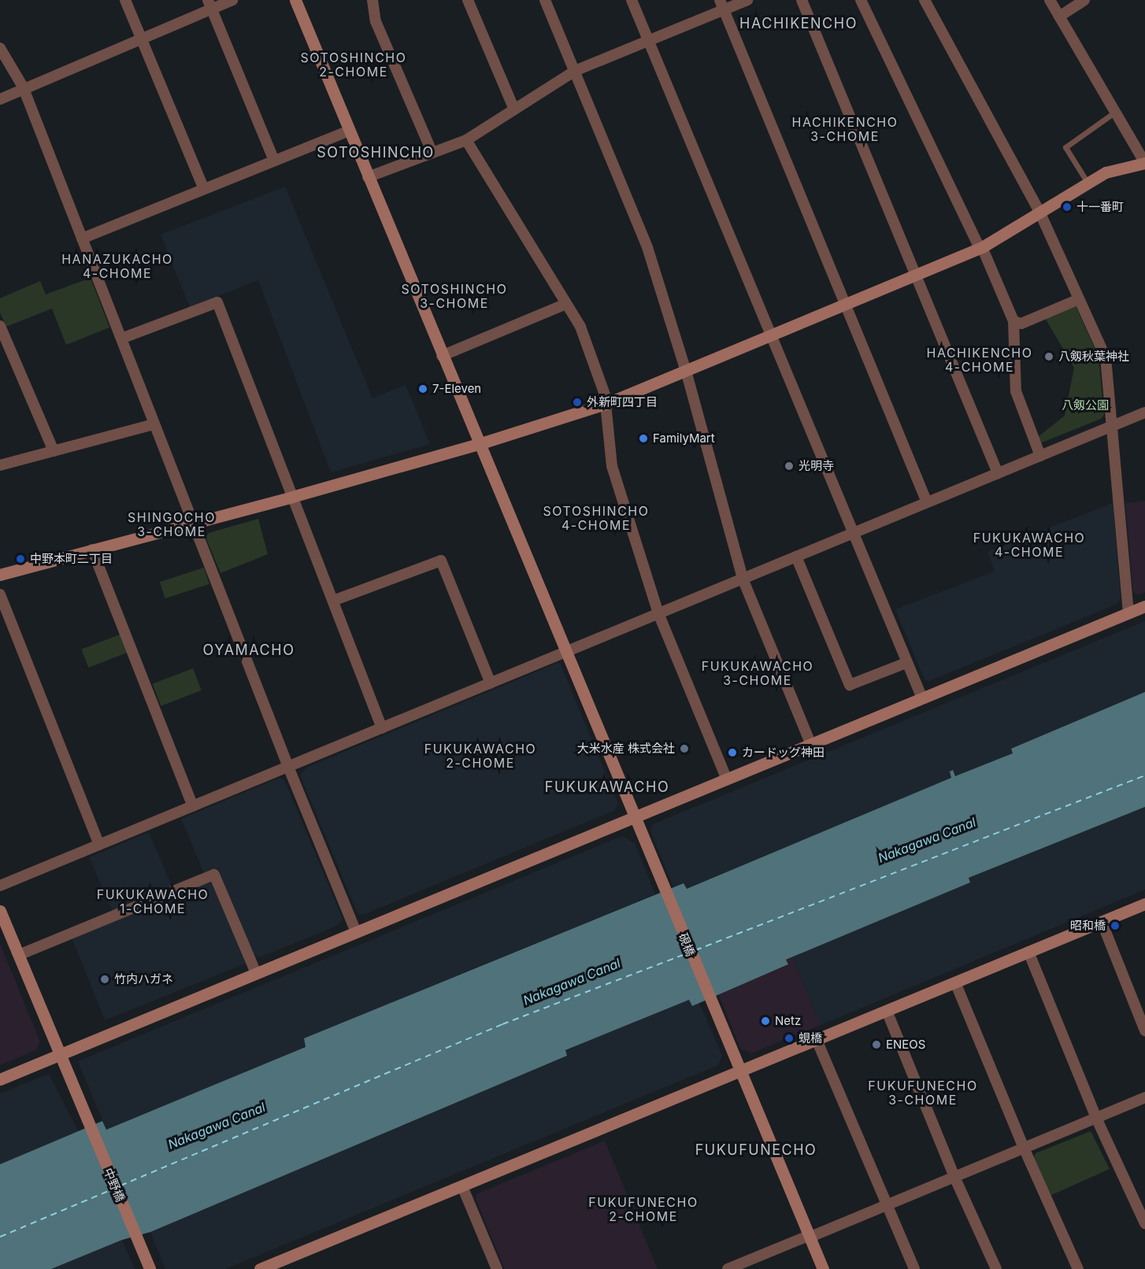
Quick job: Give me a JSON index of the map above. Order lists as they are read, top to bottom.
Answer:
{
  "streets": {
    "street": ["硯橋", "中野橋"]
  },
  "districts": [
    "HACHIKENCHO",
    "SOTOSHINCHO 2-CHOME",
    "HACHIKENCHO 3-CHOME",
    "SOTOSHINCHO",
    "HANAZUKACHO 4-CHOME",
    "SOTOSHINCHO 3-CHOME",
    "HACHIKENCHO 4-CHOME",
    "SOTOSHINCHO 4-CHOME",
    "SHINGOCHO 3-CHOME",
    "FUKUKAWACHO 4-CHOME",
    "OYAMACHO",
    "FUKUKAWACHO 3-CHOME",
    "FUKUKAWACHO 2-CHOME",
    "FUKUKAWACHO",
    "FUKUKAWACHO 1-CHOME",
    "FUKUFUNECHO 3-CHOME",
    "FUKUFUNECHO",
    "FUKUFUNECHO 2-CHOME"
  ],
  "water": ["Nakagawa Canal"],
  "parks": ["八剱公園"],
  "places": [
    "十一番町",
    "八剱秋葉神社",
    "7-Eleven",
    "外新町四丁目",
    "FamilyMart",
    "光明寺",
    "中野本町二丁目",
    "大米水産 株式会社",
    "カードッグ神田",
    "昭和橋",
    "竹内ハガネ",
    "Netz",
    "蜆橋",
    "ENEOS"
  ]
}
